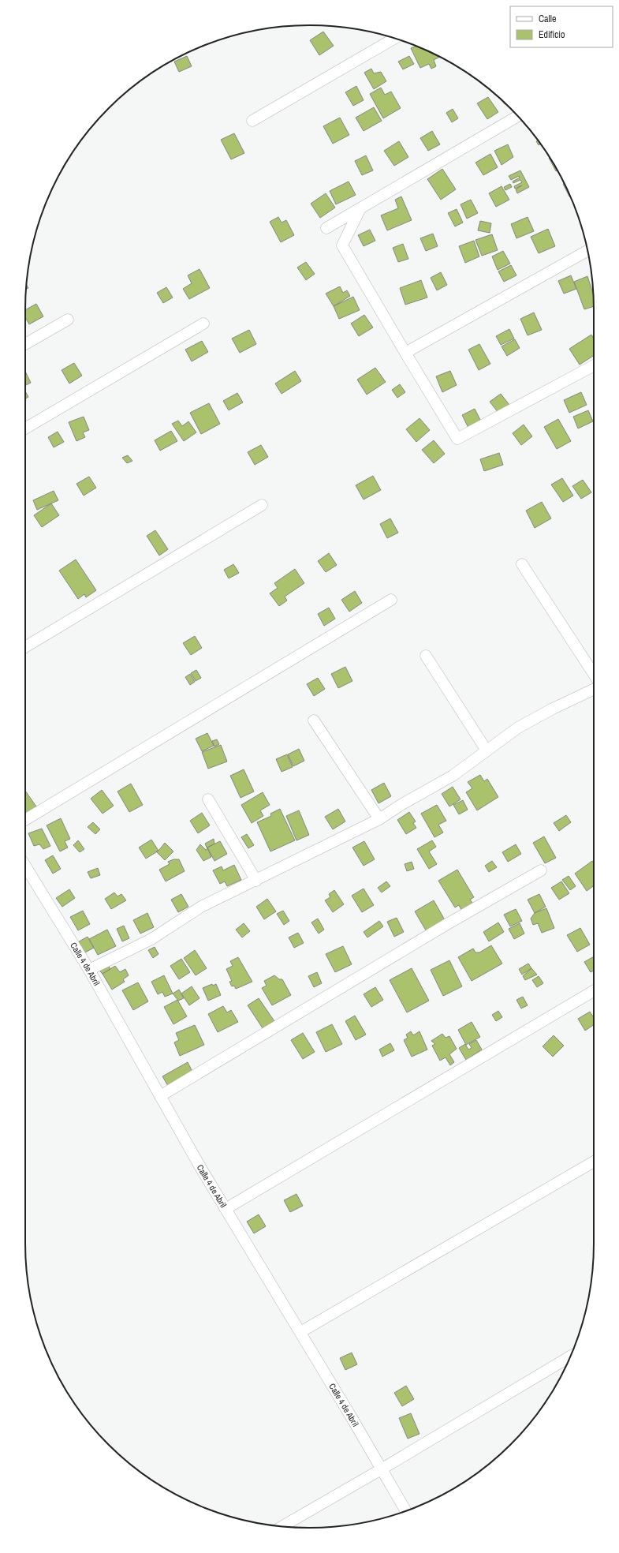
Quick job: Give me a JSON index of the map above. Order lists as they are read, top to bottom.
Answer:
{
  "streets": {
    "street": ["Calle 4 de Abril"]
  },
  "legend": ["Calle", "Edificio"]
}
